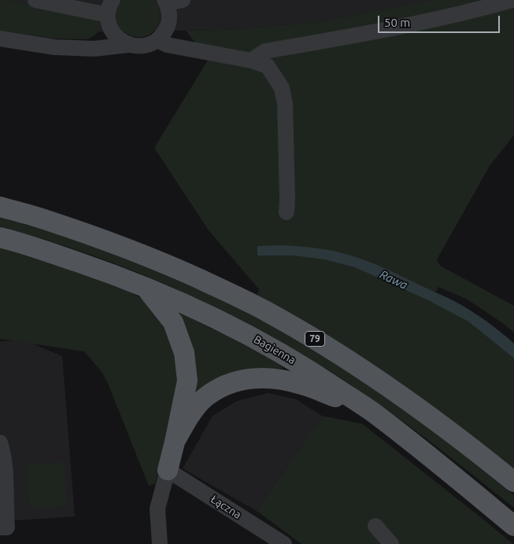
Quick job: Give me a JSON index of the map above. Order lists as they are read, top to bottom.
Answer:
{
  "streets": {
    "main road": ["79", "Bagienna"],
    "street": ["Łączna"]
  },
  "water": ["Rawa"],
  "scale_bar": "50 m"
}
